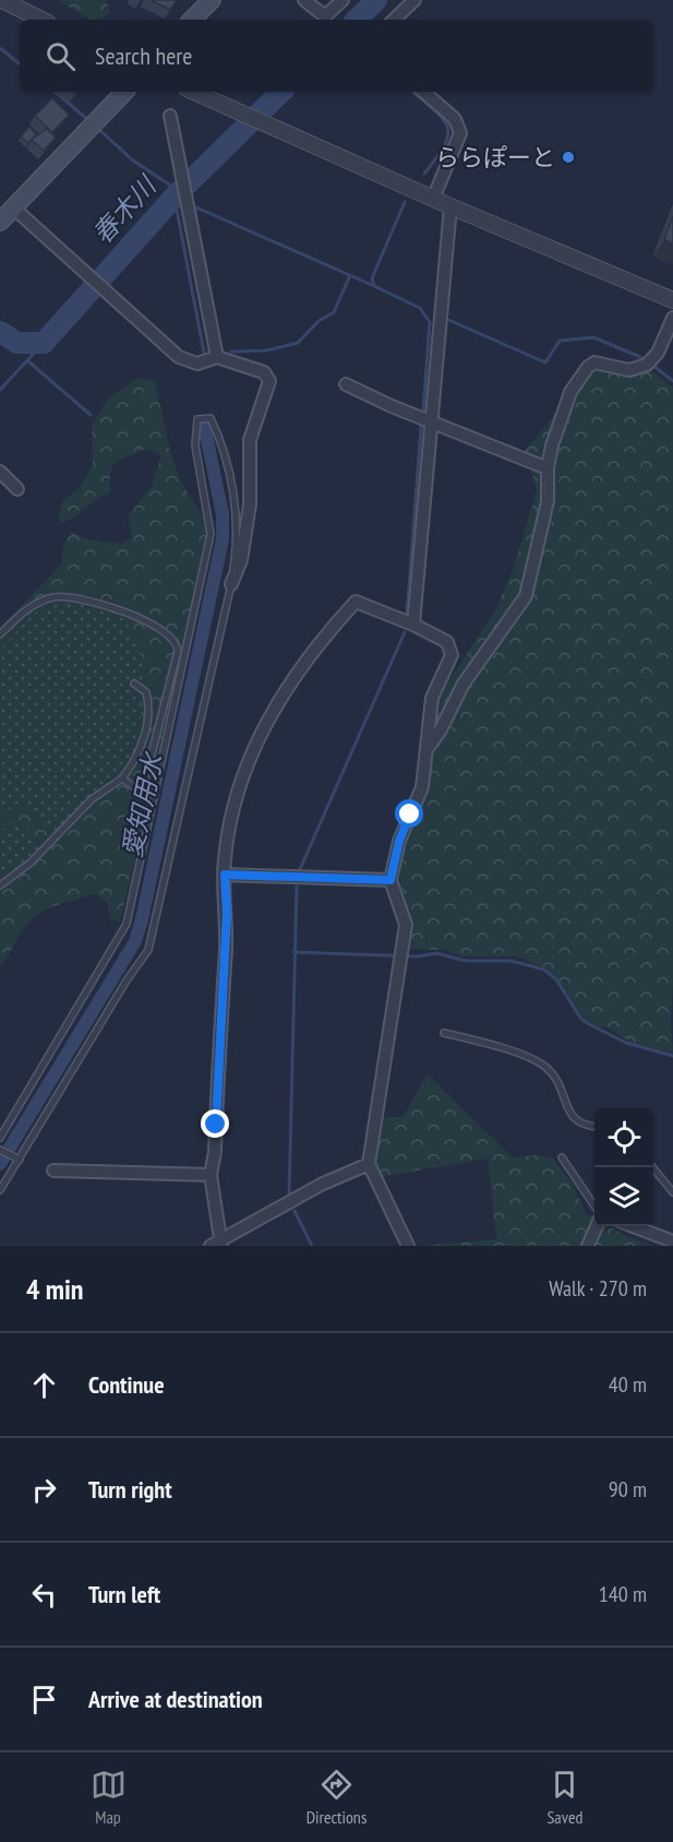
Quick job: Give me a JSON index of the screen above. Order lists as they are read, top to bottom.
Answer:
{
  "water": ["春木川", "愛知用水"],
  "places": ["ららぽーと"],
  "page": {
    "search": "Search here",
    "heading": ["4 min", "Walk · 270 m"],
    "list": [
      ["Continue", "40 m"],
      ["Turn right", "90 m"],
      ["Turn left", "140 m"],
      "Arrive at destination"
    ],
    "nav": ["Map", "Directions", "Saved"]
  }
}
